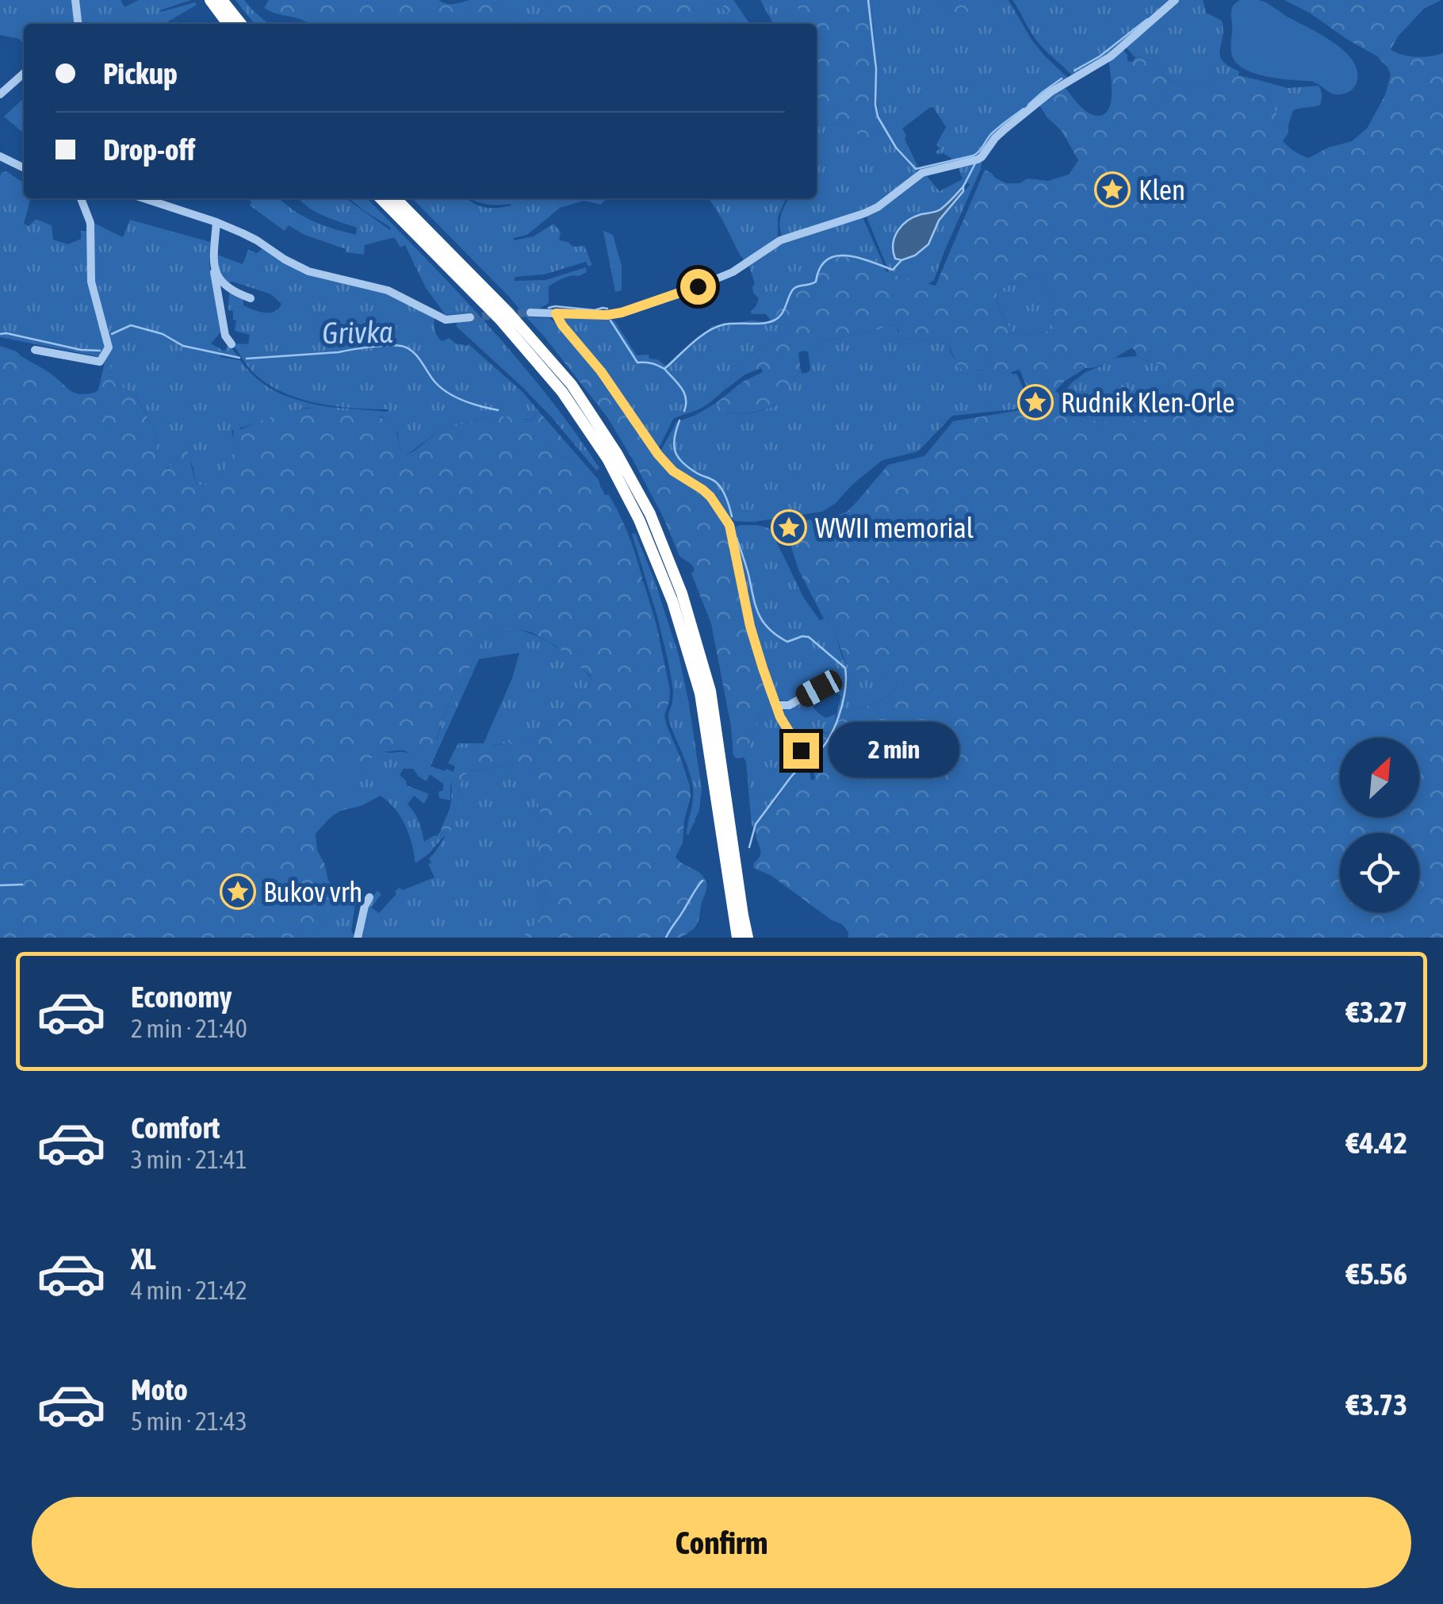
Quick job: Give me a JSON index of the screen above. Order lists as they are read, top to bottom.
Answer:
{
  "water": ["Grivka"],
  "places": {
    "place": [
      "Klen",
      "Rudnik Klen-Orle",
      "WWII memorial",
      "Bukov vrh"
    ]
  },
  "north": "top right",
  "page": {
    "banner": ["Pickup", "Drop-off"],
    "bubble": "2 min",
    "list": [
      {
        "name": "Economy",
        "note": "2 min · 21:40",
        "value": "€3.27"
      },
      {
        "name": "Comfort",
        "note": "3 min · 21:41",
        "value": "€4.42"
      },
      {
        "name": "XL",
        "note": "4 min · 21:42",
        "value": "€5.56"
      },
      {
        "name": "Moto",
        "note": "5 min · 21:43",
        "value": "€3.73"
      }
    ],
    "buttons": "Confirm"
  }
}
